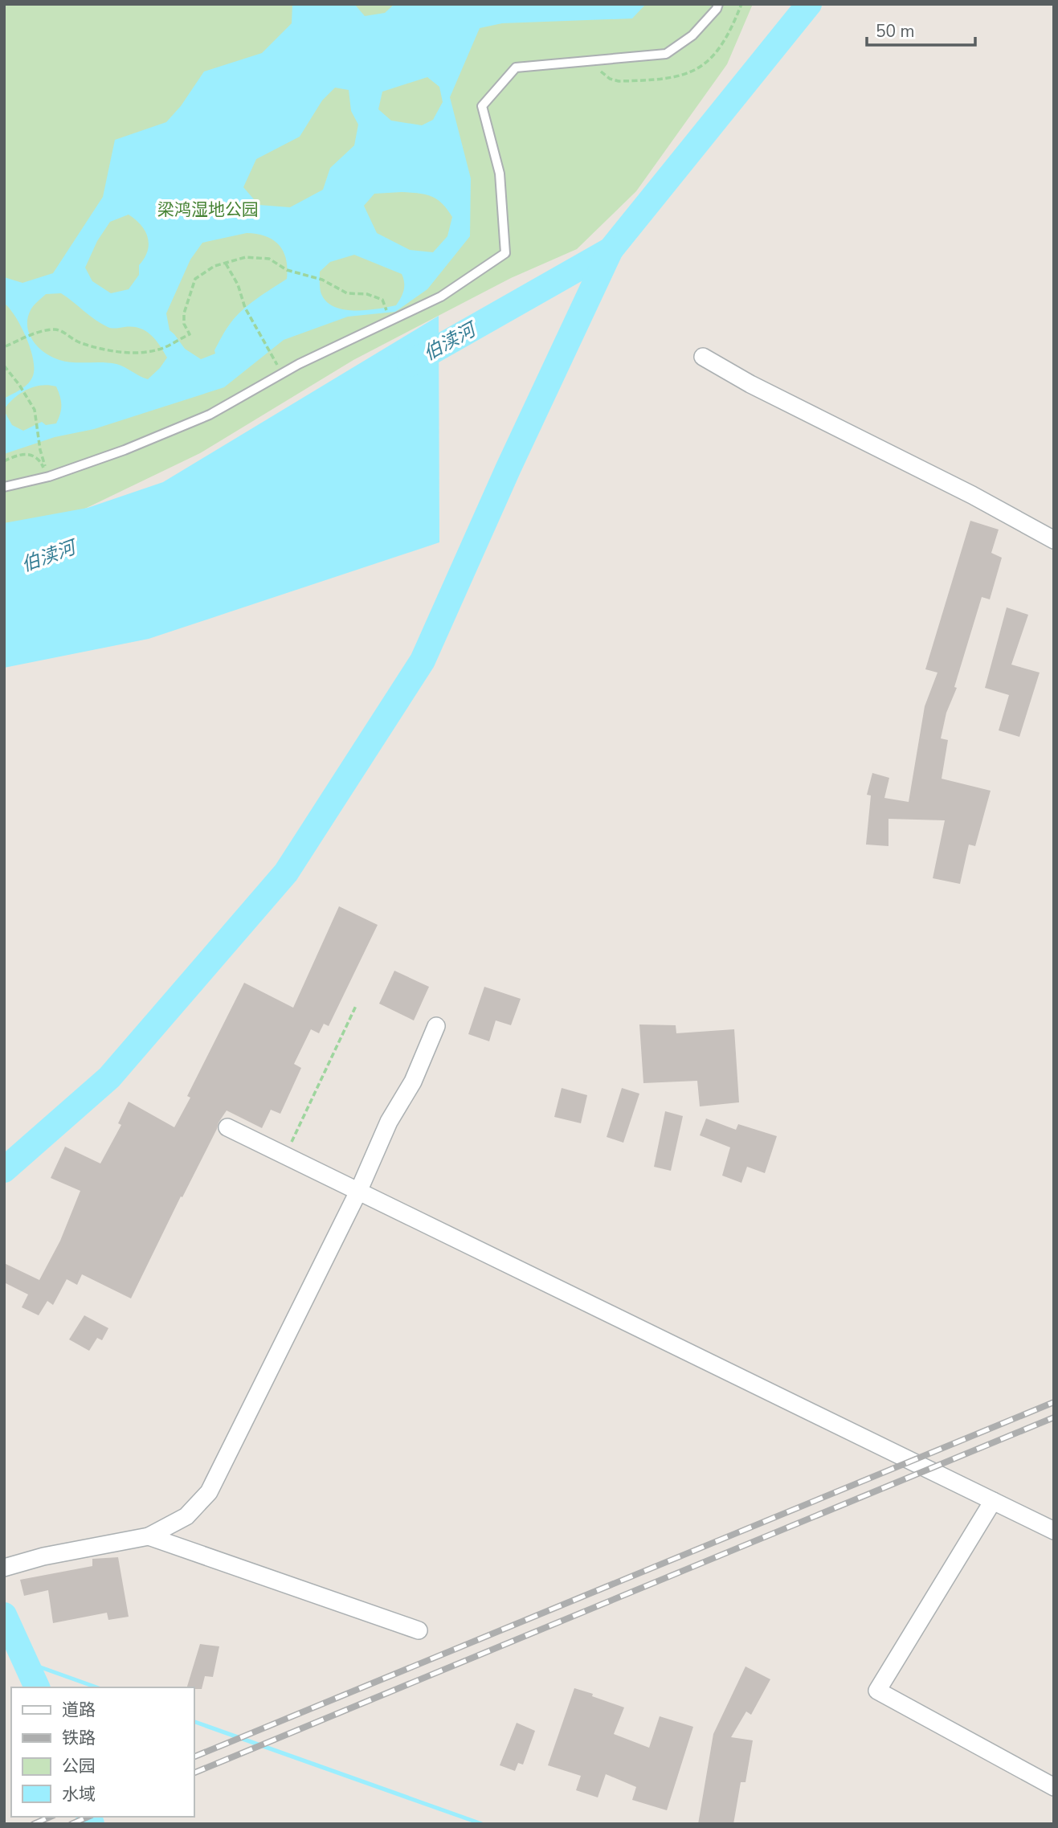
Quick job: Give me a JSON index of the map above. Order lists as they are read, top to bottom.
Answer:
{
  "water": ["伯渎河"],
  "parks": ["梁鸿湿地公园"],
  "legend": [
    "道路",
    "铁路",
    "公园",
    "水域"
  ],
  "scale_bar": "50 m"
}
